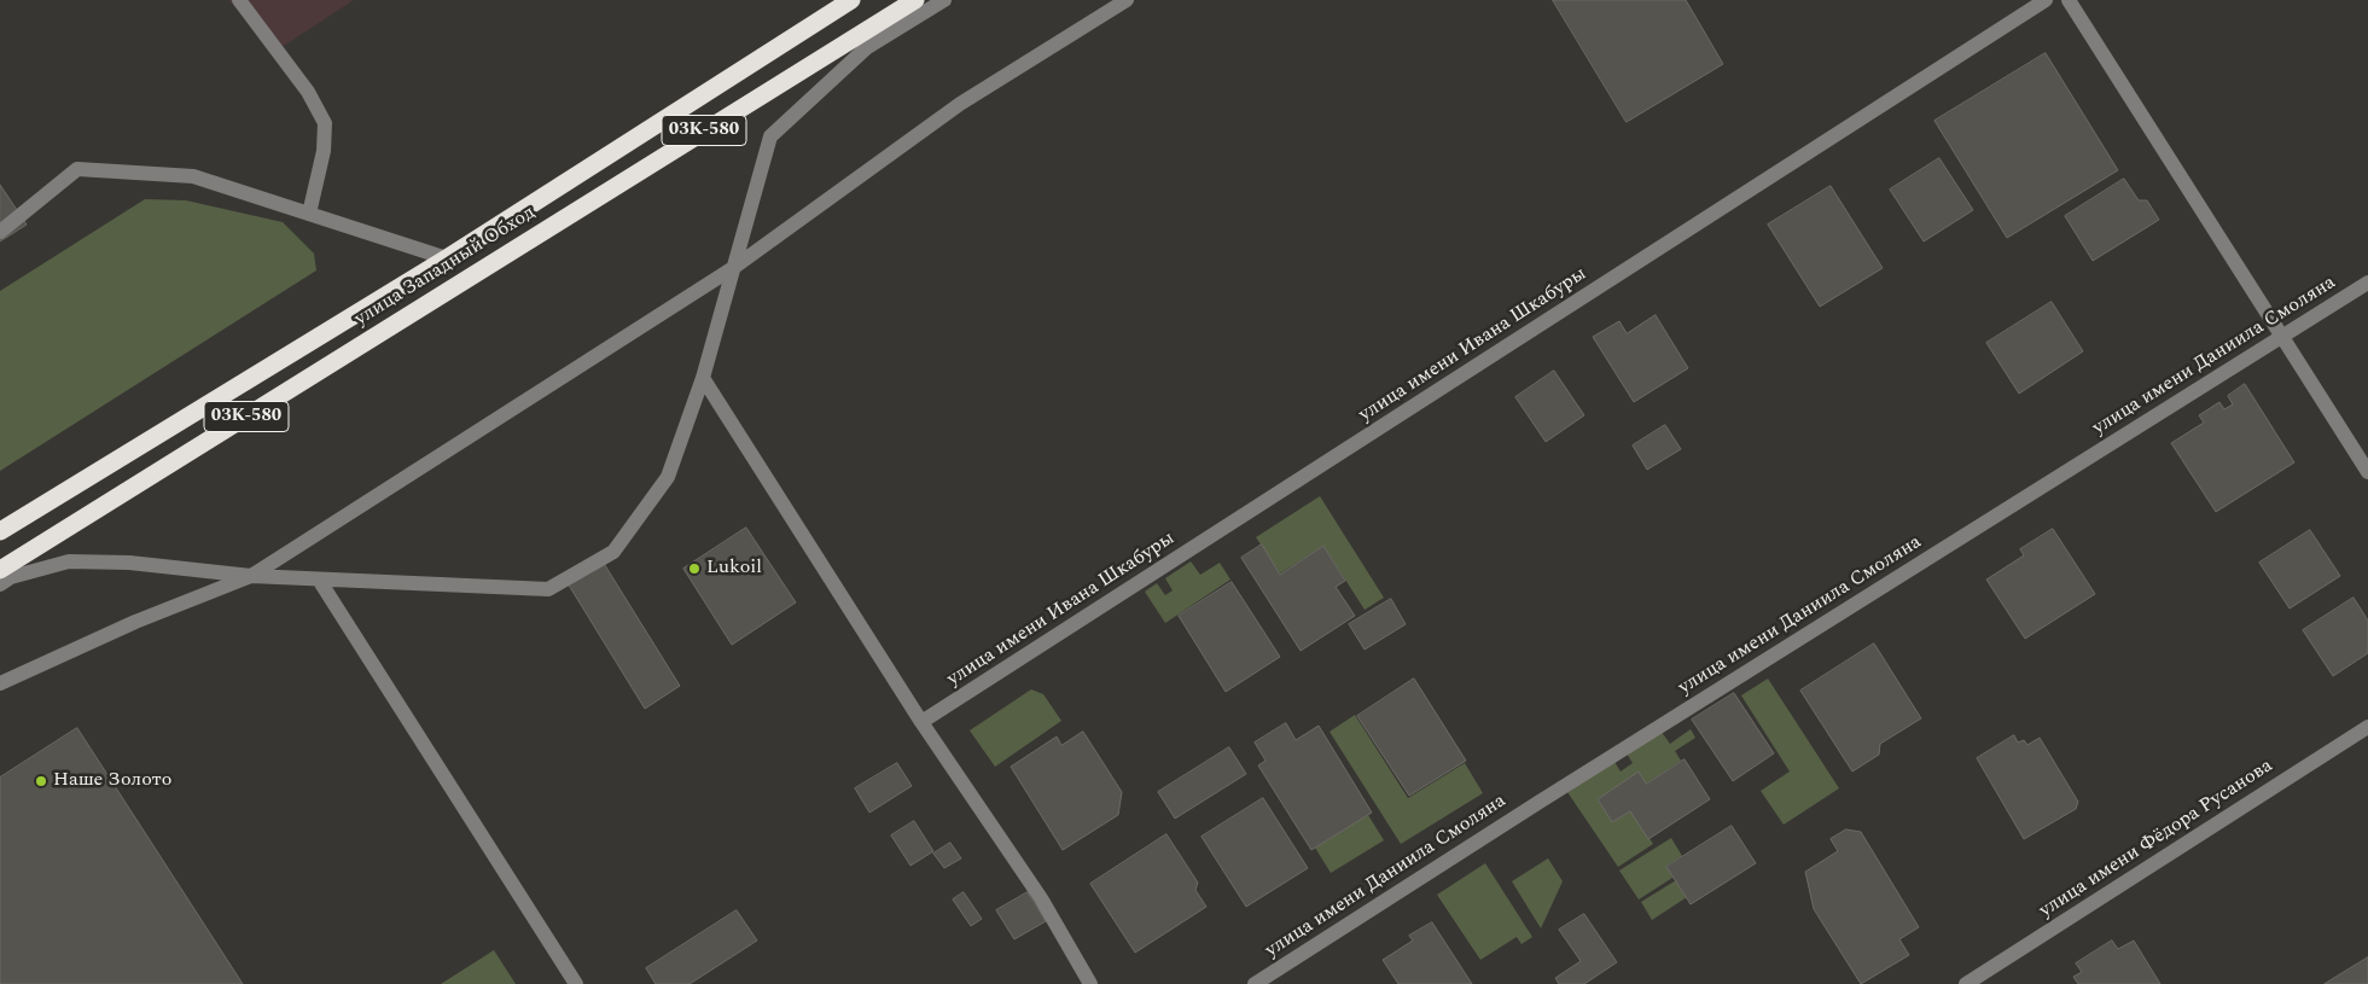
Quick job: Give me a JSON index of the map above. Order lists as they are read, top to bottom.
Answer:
{
  "streets": {
    "highway": ["03К-580", "улица Западный Обход"],
    "street": ["улица имени Ивана Шкабуры", "улица имени Даниила Смоляна", "улица имени Фёдора Русанова"]
  },
  "places": ["Lukoil", "Наше Золото"]
}
